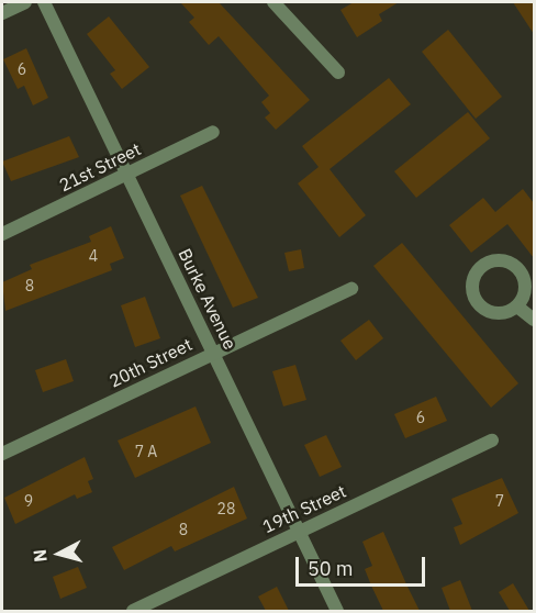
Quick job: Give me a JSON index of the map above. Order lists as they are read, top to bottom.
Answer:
{
  "streets": {
    "street": [
      "21st Street",
      "Burke Avenue",
      "20th Street",
      "19th Street"
    ]
  },
  "crossings": [
    ["21st Street", "Burke Avenue"],
    ["Burke Avenue", "20th Street"],
    ["Burke Avenue", "19th Street"]
  ],
  "house_numbers": [
    "6",
    "4",
    "8",
    "6",
    "7 A",
    "9",
    "7",
    "28",
    "8"
  ],
  "scale_bar": "50 m",
  "north": "left"
}
